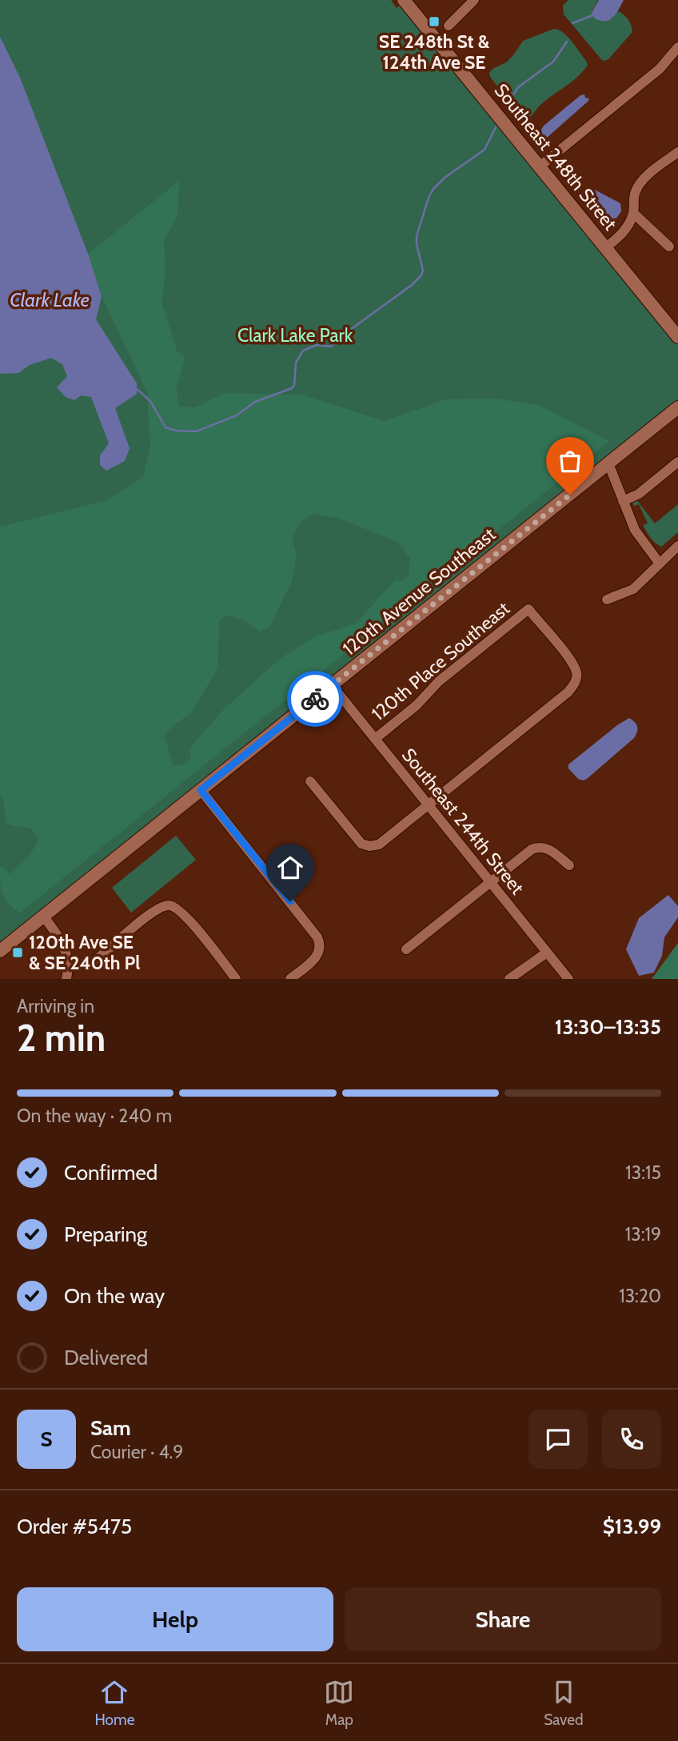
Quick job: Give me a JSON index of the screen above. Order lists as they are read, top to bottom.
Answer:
{
  "streets": {
    "street": [
      "Southeast 248th Street",
      "120th Avenue Southeast",
      "120th Place Southeast",
      "Southeast 244th Street"
    ]
  },
  "crossings": [
    ["120th Avenue Southeast", "Southeast 244th Street"],
    ["120th Place Southeast", "Southeast 244th Street"]
  ],
  "water": ["Clark Lake"],
  "parks": ["Clark Lake Park"],
  "places": {
    "transit": ["SE 248th St & 124th Ave SE", "120th Ave SE & SE 240th Pl"]
  },
  "page": {
    "heading": ["2 min", "Arriving in", "13:30–13:35"],
    "panel": [
      "Sam",
      "Courier · 4.9",
      "Order #5475",
      "$13.99"
    ],
    "bar": "On the way · 240 m",
    "list": [
      ["Confirmed", "13:15"],
      ["Preparing", "13:19"],
      ["On the way", "13:20"],
      "Delivered"
    ],
    "round": "S",
    "buttons": ["Help", "Share"],
    "tabs": ["Home", "Map", "Saved"]
  }
}
